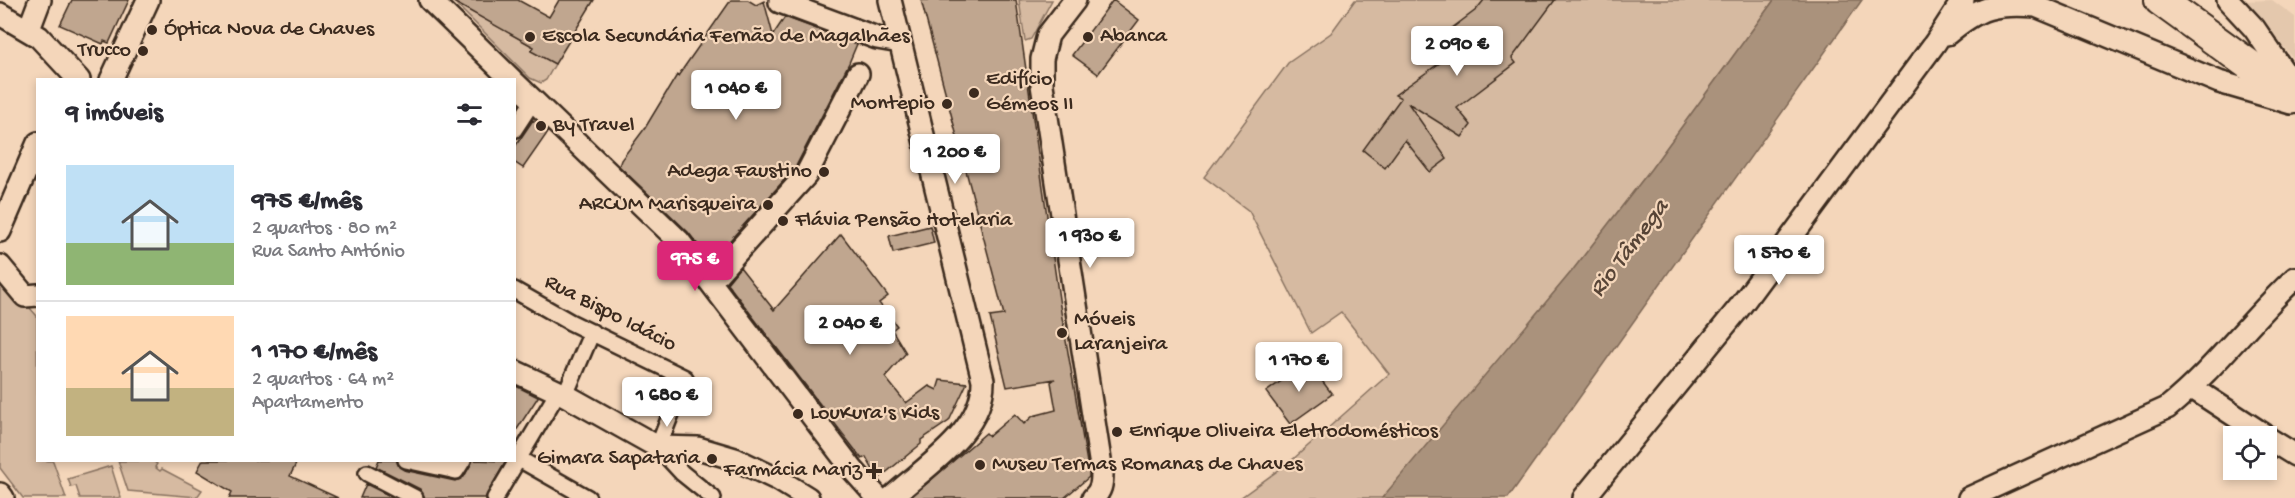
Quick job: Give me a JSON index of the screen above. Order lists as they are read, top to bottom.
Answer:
{
  "streets": {
    "street": ["Rua Bispo Idácio"]
  },
  "water": ["Rio Tâmega"],
  "places": {
    "other": [
      "Óptica Nova de Chaves",
      "Escola Secundária Fernão de Magalhães",
      "Abanca",
      "Trucco",
      "Edifício Gémeos II",
      "Montepio",
      "By Travel",
      "Adega Faustino",
      "ARCUM Marisqueira",
      "Flávia Pensão Hotelaria",
      "Móveis Laranjeira",
      "LouKura's Kids",
      "Enrique Oliveira Eletrodomésticos",
      "Gimara Sapataria",
      "Museu Termas Romanas de Chaves"
    ],
    "health": ["Farmácia Mariz"]
  },
  "page": {
    "price": [
      "2 090 €",
      "1 040 €",
      "1 200 €",
      "1 930 €",
      "1 570 €",
      "975 €",
      "2 040 €",
      "1 170 €",
      "1 680 €"
    ],
    "heading": "9 imóveis",
    "list": [
      {
        "name": "975 €/mês",
        "note": "2 quartos · 80 m² · Rua Santo António"
      },
      {
        "name": "1 170 €/mês",
        "note": "2 quartos · 64 m² · Apartamento"
      }
    ]
  }
}
